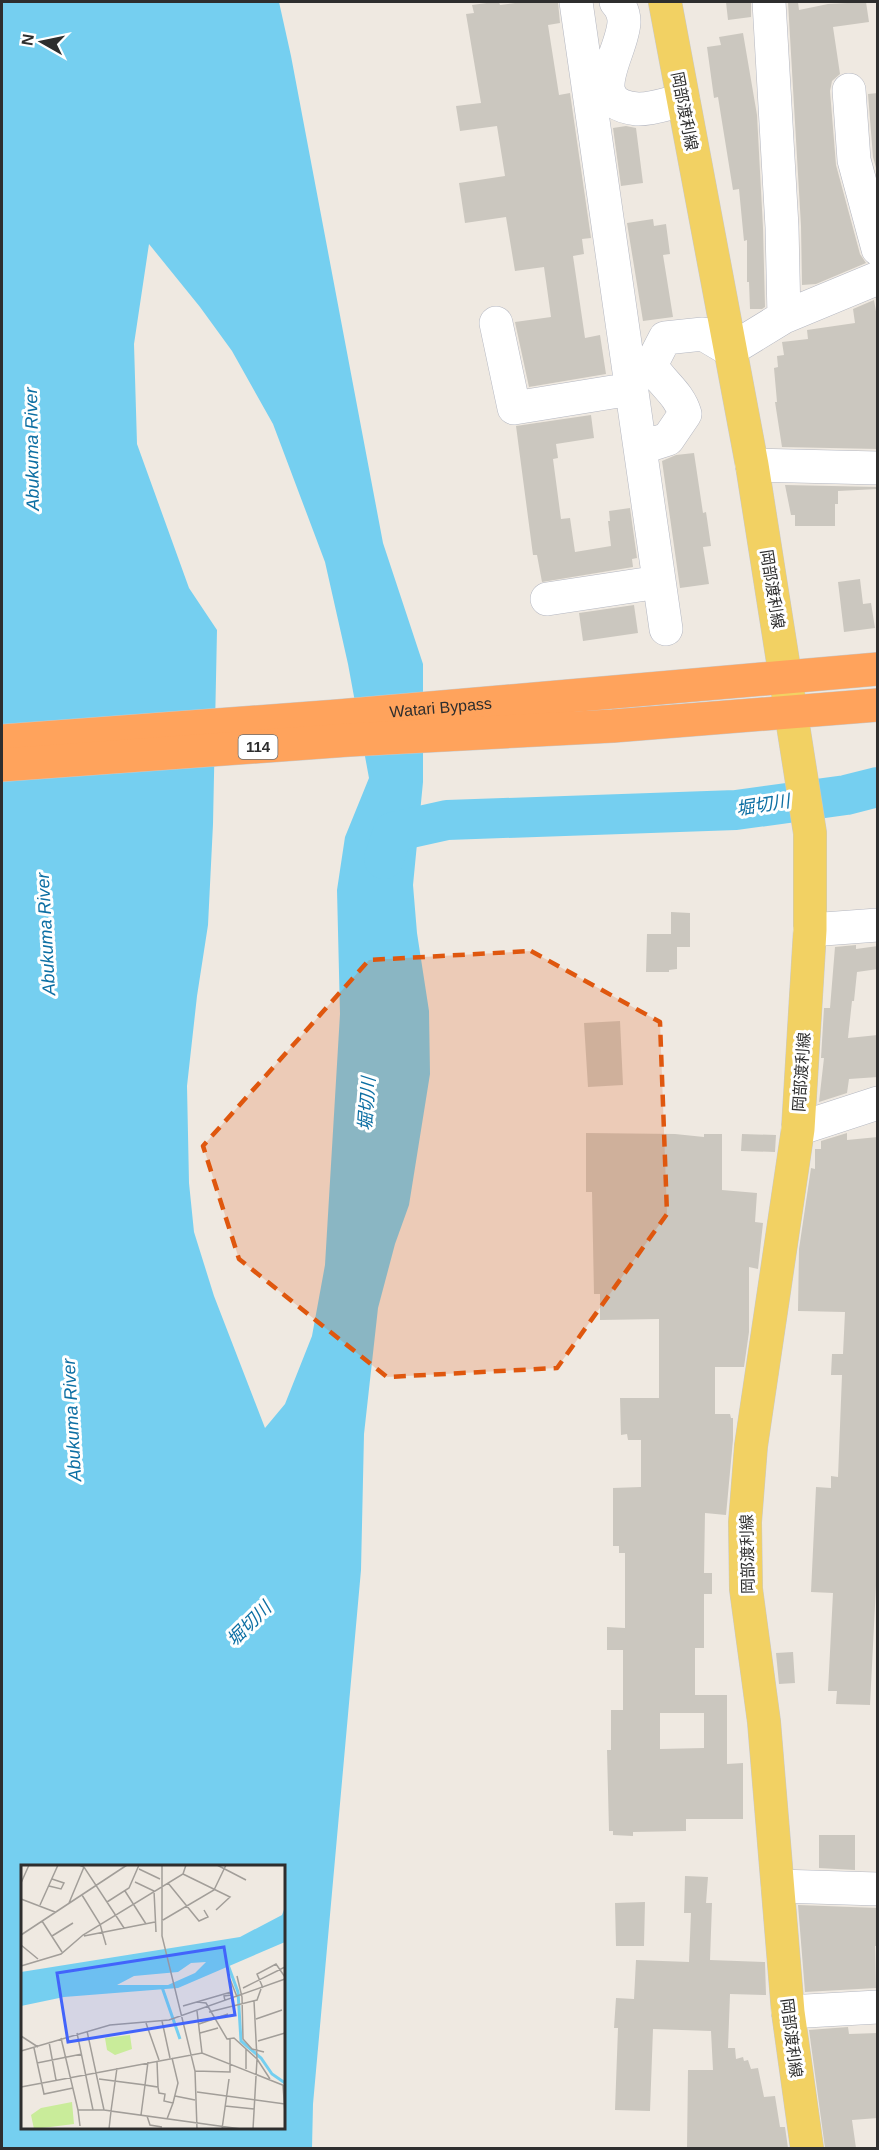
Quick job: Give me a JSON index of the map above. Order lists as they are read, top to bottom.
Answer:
{
  "streets": {
    "highway": ["Watari Bypass", "114"],
    "main road": ["岡部渡利線"]
  },
  "crossings": [
    ["岡部渡利線", "Watari Bypass"]
  ],
  "water": ["Abukuma River", "堀切川"],
  "north": "left"
}
